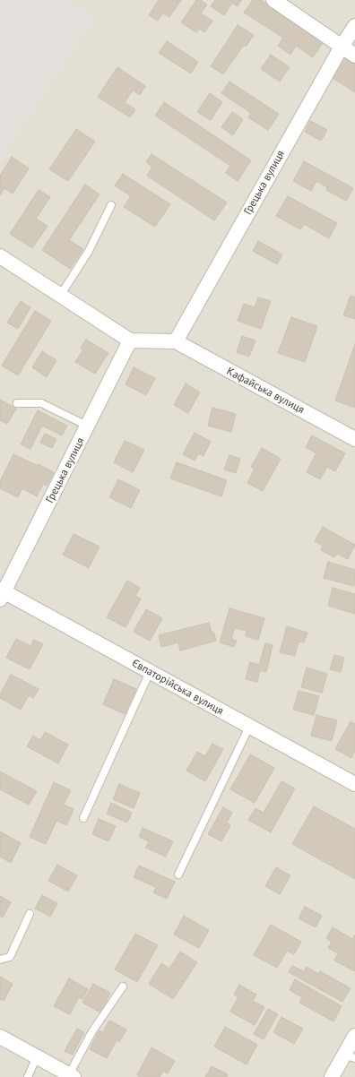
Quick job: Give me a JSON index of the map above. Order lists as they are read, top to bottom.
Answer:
{
  "streets": {
    "street": ["Грецька вулиця", "Кафайська вулиця", "Євпаторійська вулиця"]
  },
  "crossings": [
    ["Грецька вулиця", "Кафайська вулиця"],
    ["Грецька вулиця", "Євпаторійська вулиця"]
  ]
}
